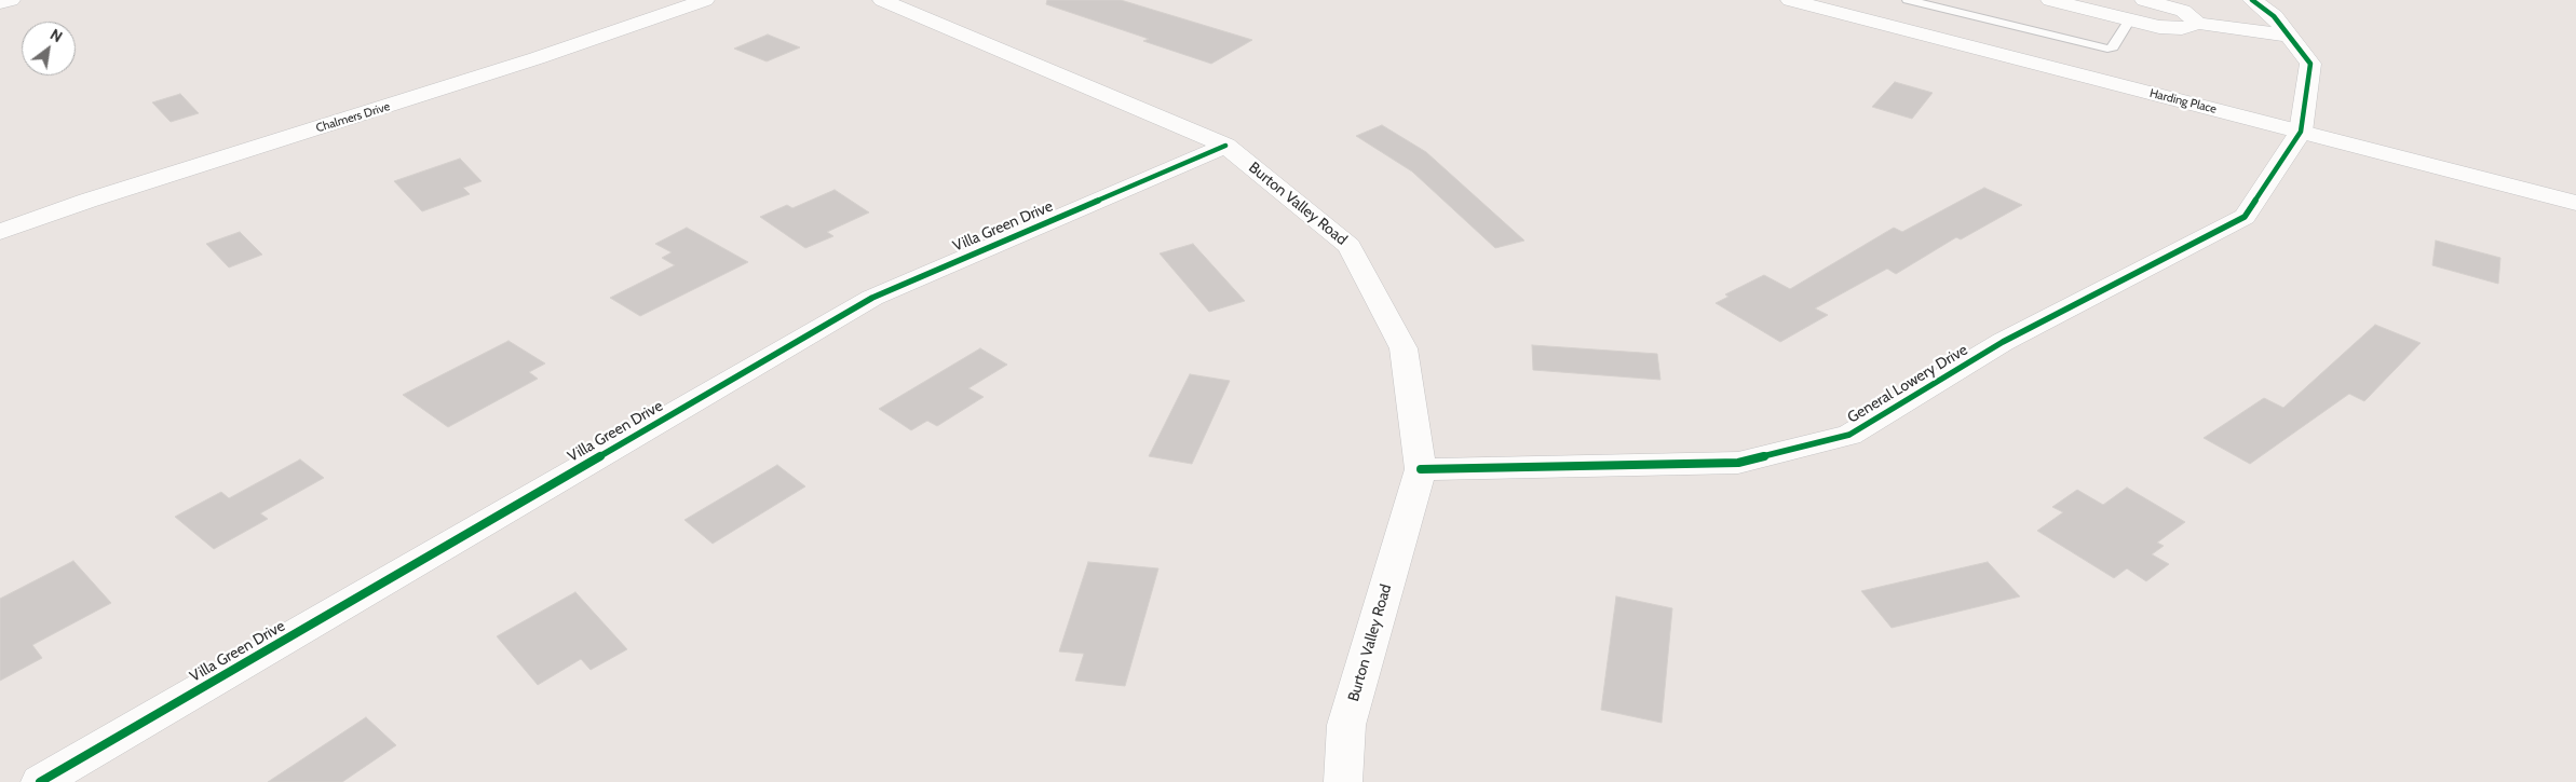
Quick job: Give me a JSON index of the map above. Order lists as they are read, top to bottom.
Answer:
{
  "streets": {
    "street": [
      "Harding Place",
      "Chalmers Drive",
      "Burton Valley Road",
      "Villa Green Drive",
      "General Lowery Drive"
    ]
  },
  "crossings": [
    ["Harding Place", "General Lowery Drive"],
    ["Burton Valley Road", "Villa Green Drive"],
    ["Burton Valley Road", "General Lowery Drive"]
  ],
  "north": "top right"
}
